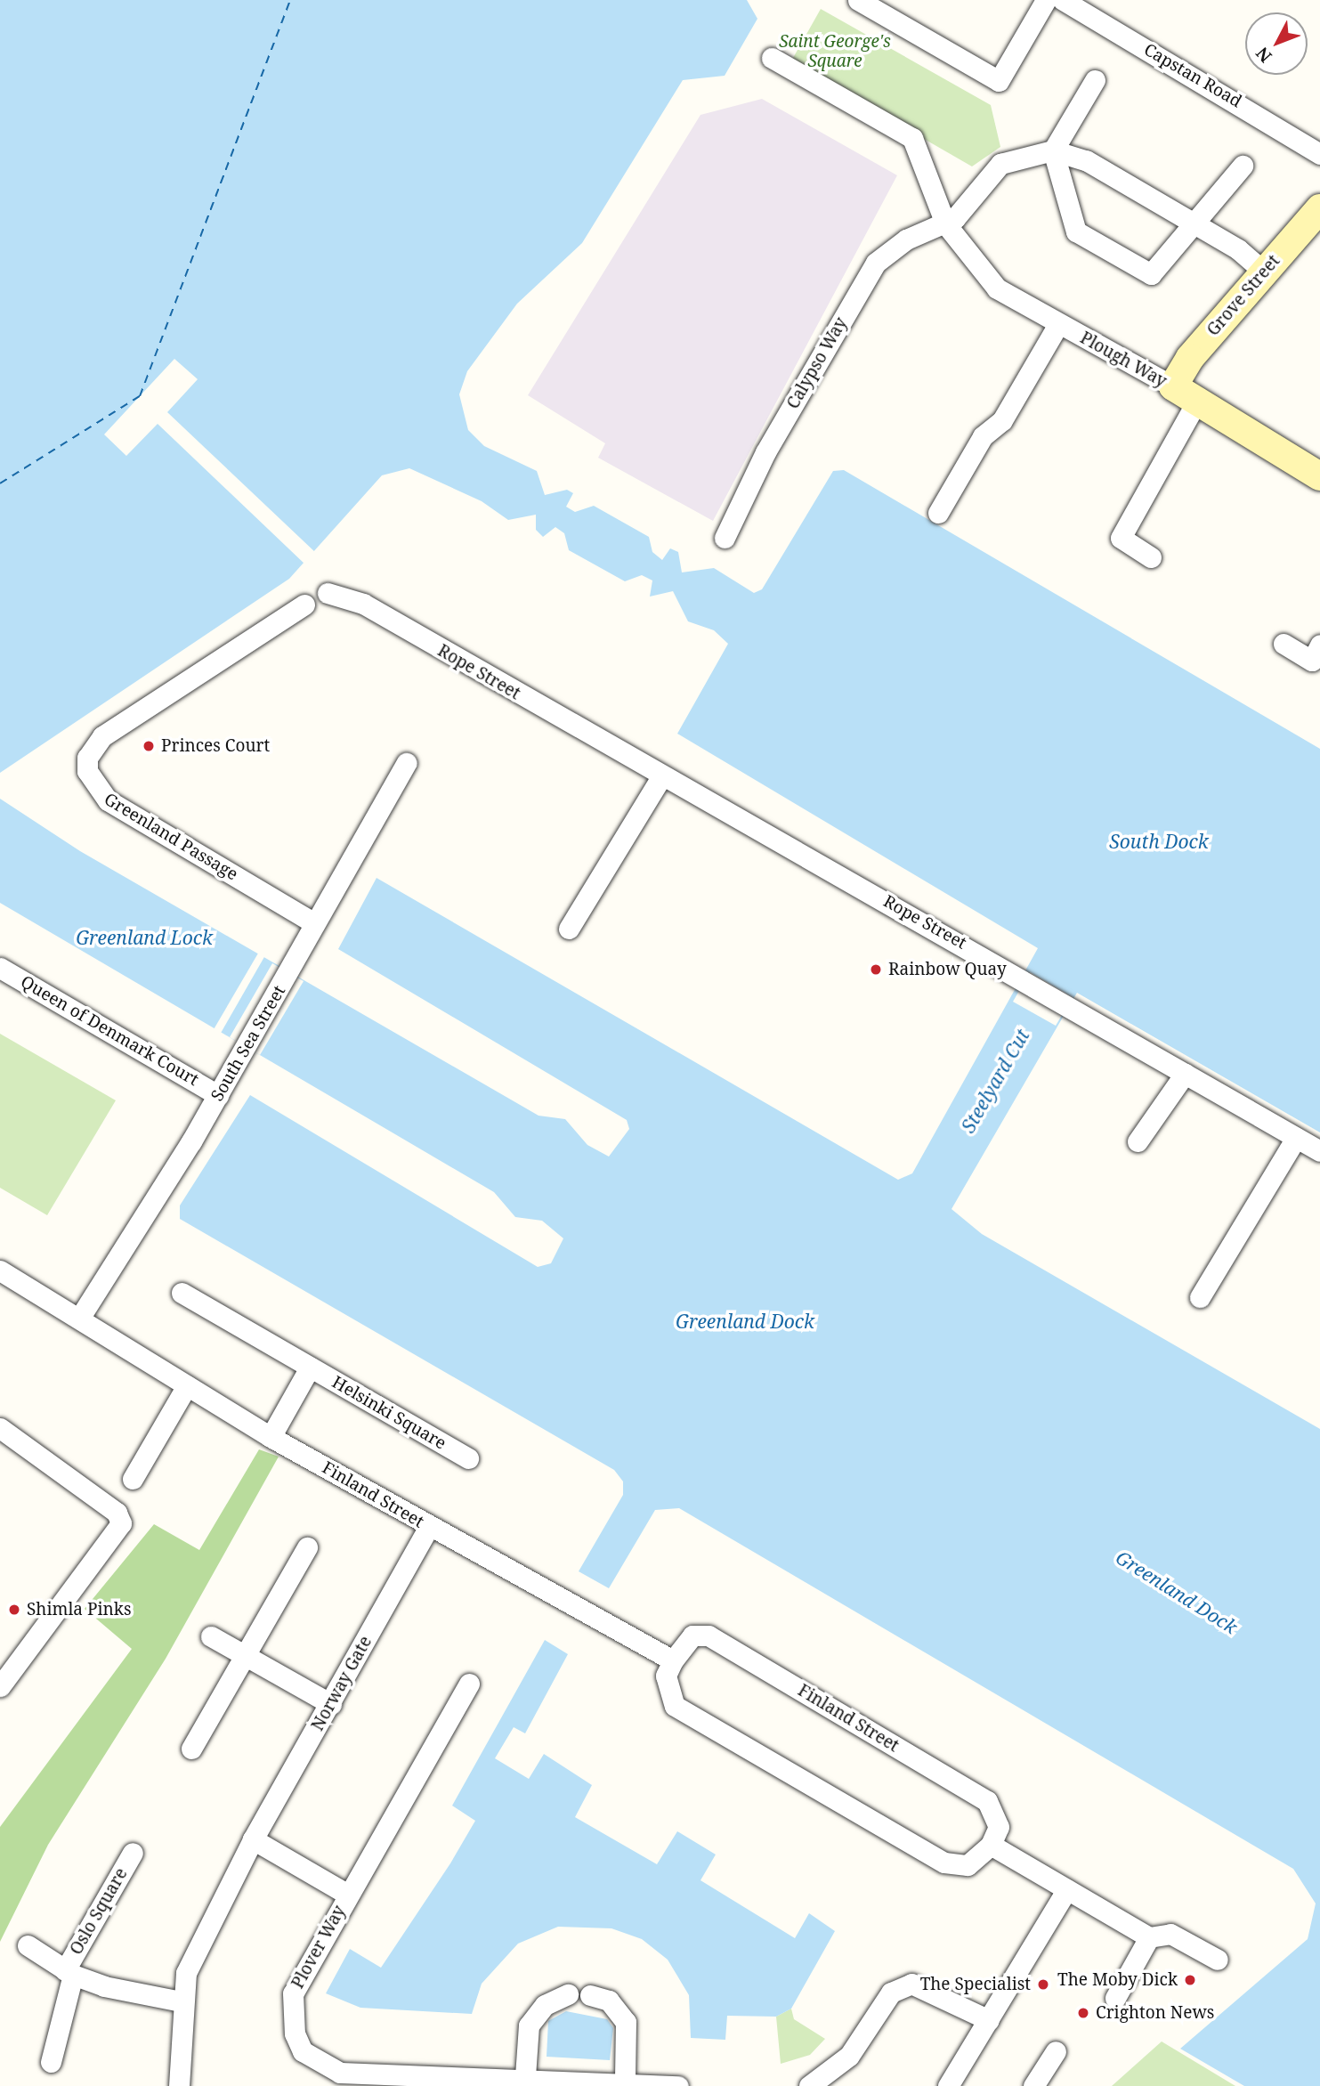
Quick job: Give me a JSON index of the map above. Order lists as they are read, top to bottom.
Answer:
{
  "streets": {
    "main road": ["Grove Street", "Plough Way"],
    "street": [
      "Capstan Road",
      "Calypso Way",
      "Rope Street",
      "Greenland Passage",
      "Queen of Denmark Court",
      "South Sea Street",
      "Helsinki Square",
      "Finland Street",
      "Norway Gate",
      "Oslo Square",
      "Plover Way"
    ]
  },
  "crossings": [
    ["Grove Street", "Plough Way"],
    ["Plough Way", "Calypso Way"],
    ["Greenland Passage", "South Sea Street"],
    ["Queen of Denmark Court", "South Sea Street"],
    ["South Sea Street", "Finland Street"],
    ["Finland Street", "Norway Gate"],
    ["Norway Gate", "Oslo Square"]
  ],
  "water": [
    "South Dock",
    "Greenland Lock",
    "Steelyard Cut",
    "Greenland Dock"
  ],
  "parks": ["Saint George's Square"],
  "places": [
    "Princes Court",
    "Rainbow Quay",
    "Shimla Pinks",
    "The Moby Dick",
    "The Specialist",
    "Crighton News"
  ],
  "north": "bottom left"
}
